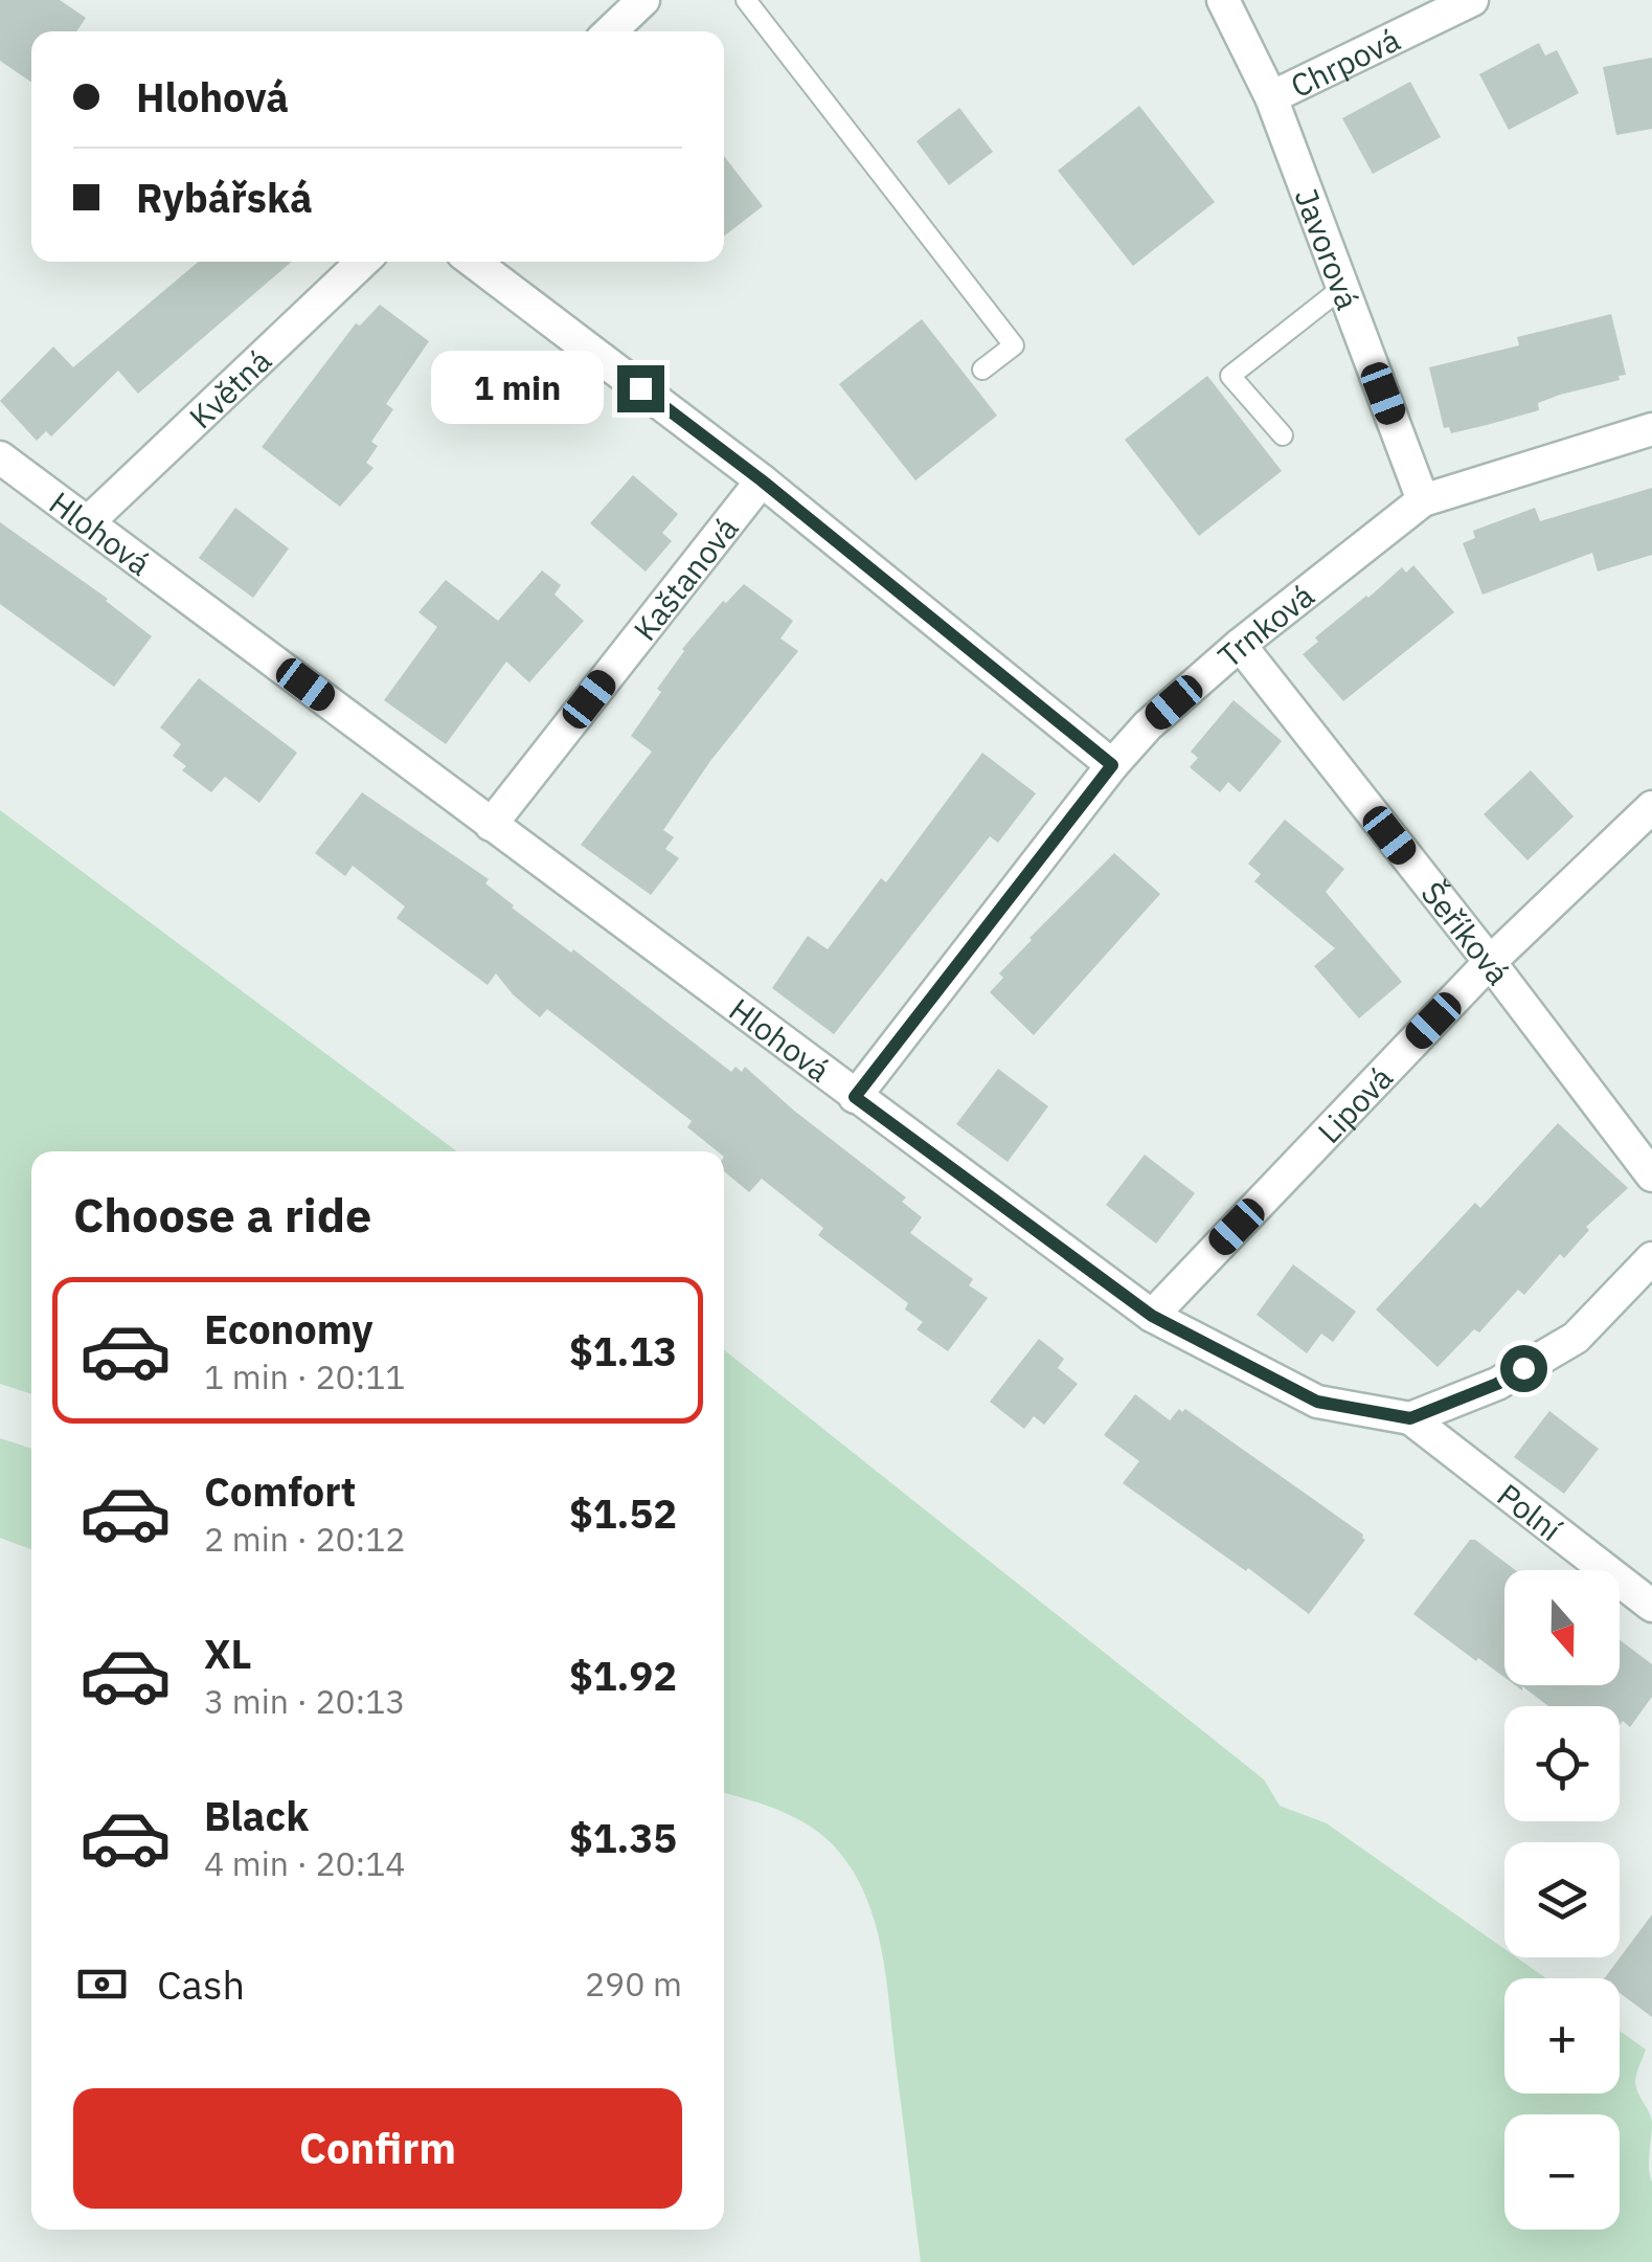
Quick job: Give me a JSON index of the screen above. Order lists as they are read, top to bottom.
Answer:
{
  "streets": {
    "street": [
      "Chrpová",
      "Javorová",
      "Květná",
      "Hlohová",
      "Kaštanová",
      "Trnková",
      "Šeříková",
      "Lipová",
      "Polní"
    ]
  },
  "crossings": [
    ["Chrpová", "Javorová"],
    ["Javorová", "Trnková"],
    ["Květná", "Hlohová"],
    ["Hlohová", "Kaštanová"],
    ["Hlohová", "Trnková"],
    ["Hlohová", "Lipová"],
    ["Hlohová", "Polní"],
    ["Trnková", "Šeříková"],
    ["Šeříková", "Lipová"]
  ],
  "north": "bottom",
  "page": {
    "banner": ["Hlohová", "Rybářská"],
    "bubble": "1 min",
    "heading": "Choose a ride",
    "list": [
      {
        "name": "Economy",
        "note": "1 min · 20:11",
        "value": "$1.13"
      },
      {
        "name": "Comfort",
        "note": "2 min · 20:12",
        "value": "$1.52"
      },
      {
        "name": "XL",
        "note": "3 min · 20:13",
        "value": "$1.92"
      },
      {
        "name": "Black",
        "note": "4 min · 20:14",
        "value": "$1.35"
      }
    ],
    "map_buttons": ["+", "−"],
    "pay": ["Cash", "290 m"],
    "buttons": "Confirm"
  }
}
